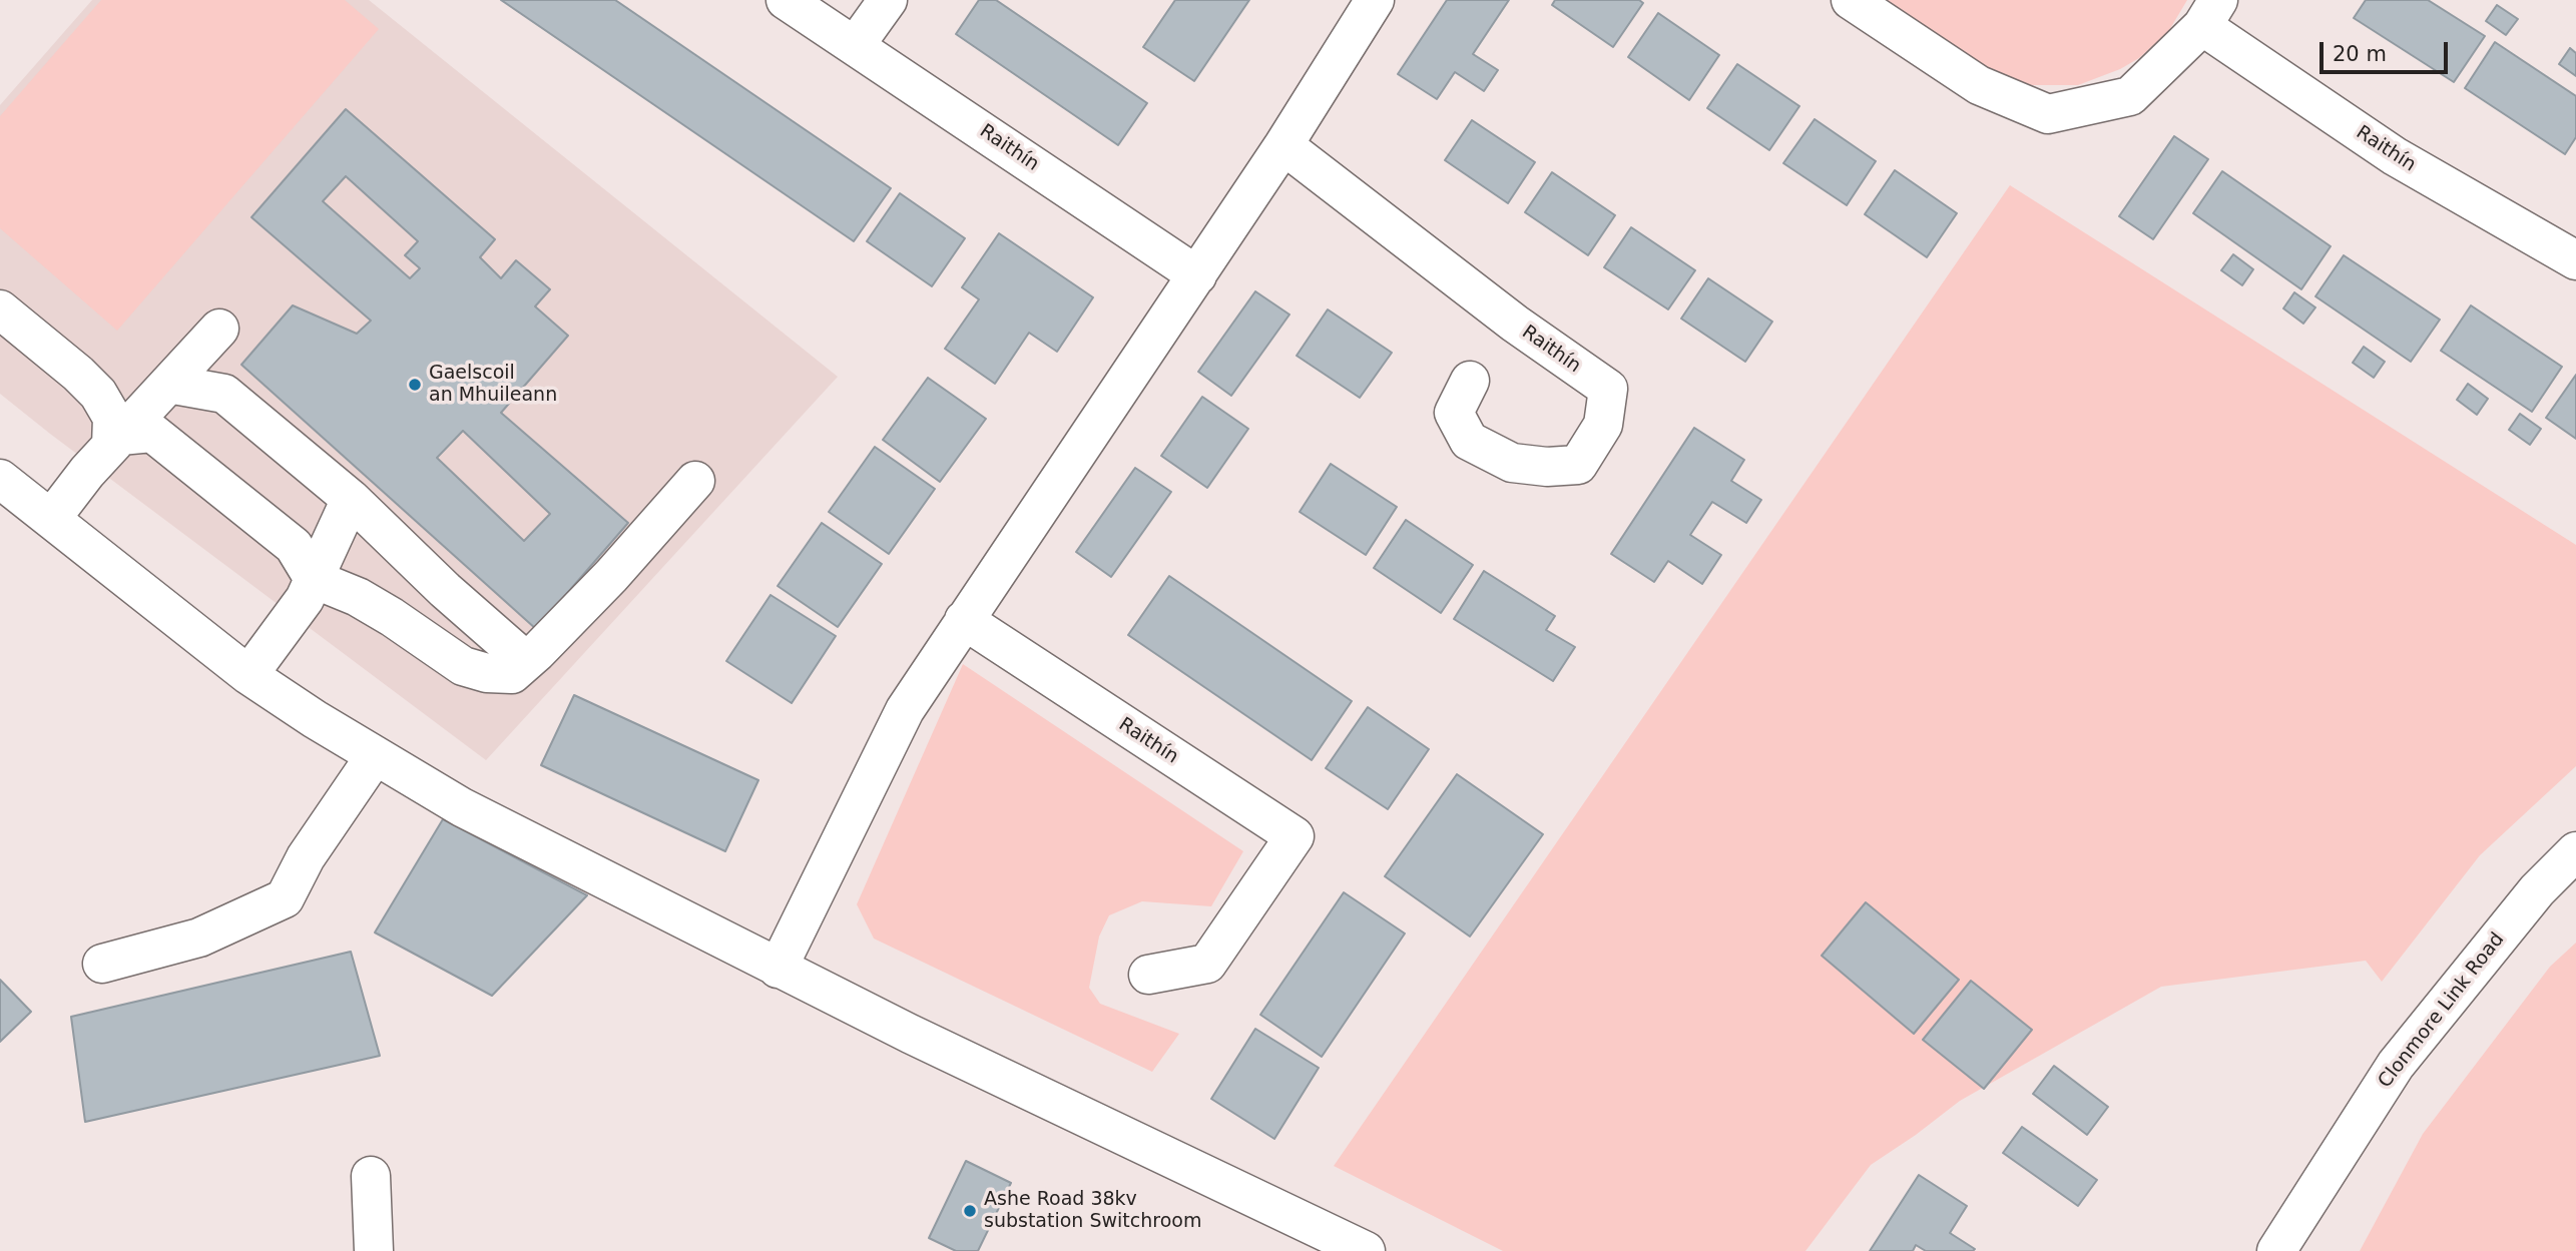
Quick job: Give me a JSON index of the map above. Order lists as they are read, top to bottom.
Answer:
{
  "streets": {
    "street": ["Raithín", "Clonmore Link Road"]
  },
  "places": ["Gaelscoil an Mhuileann", "Ashe Road 38kv substation Switchroom"],
  "scale_bar": "20 m"
}
